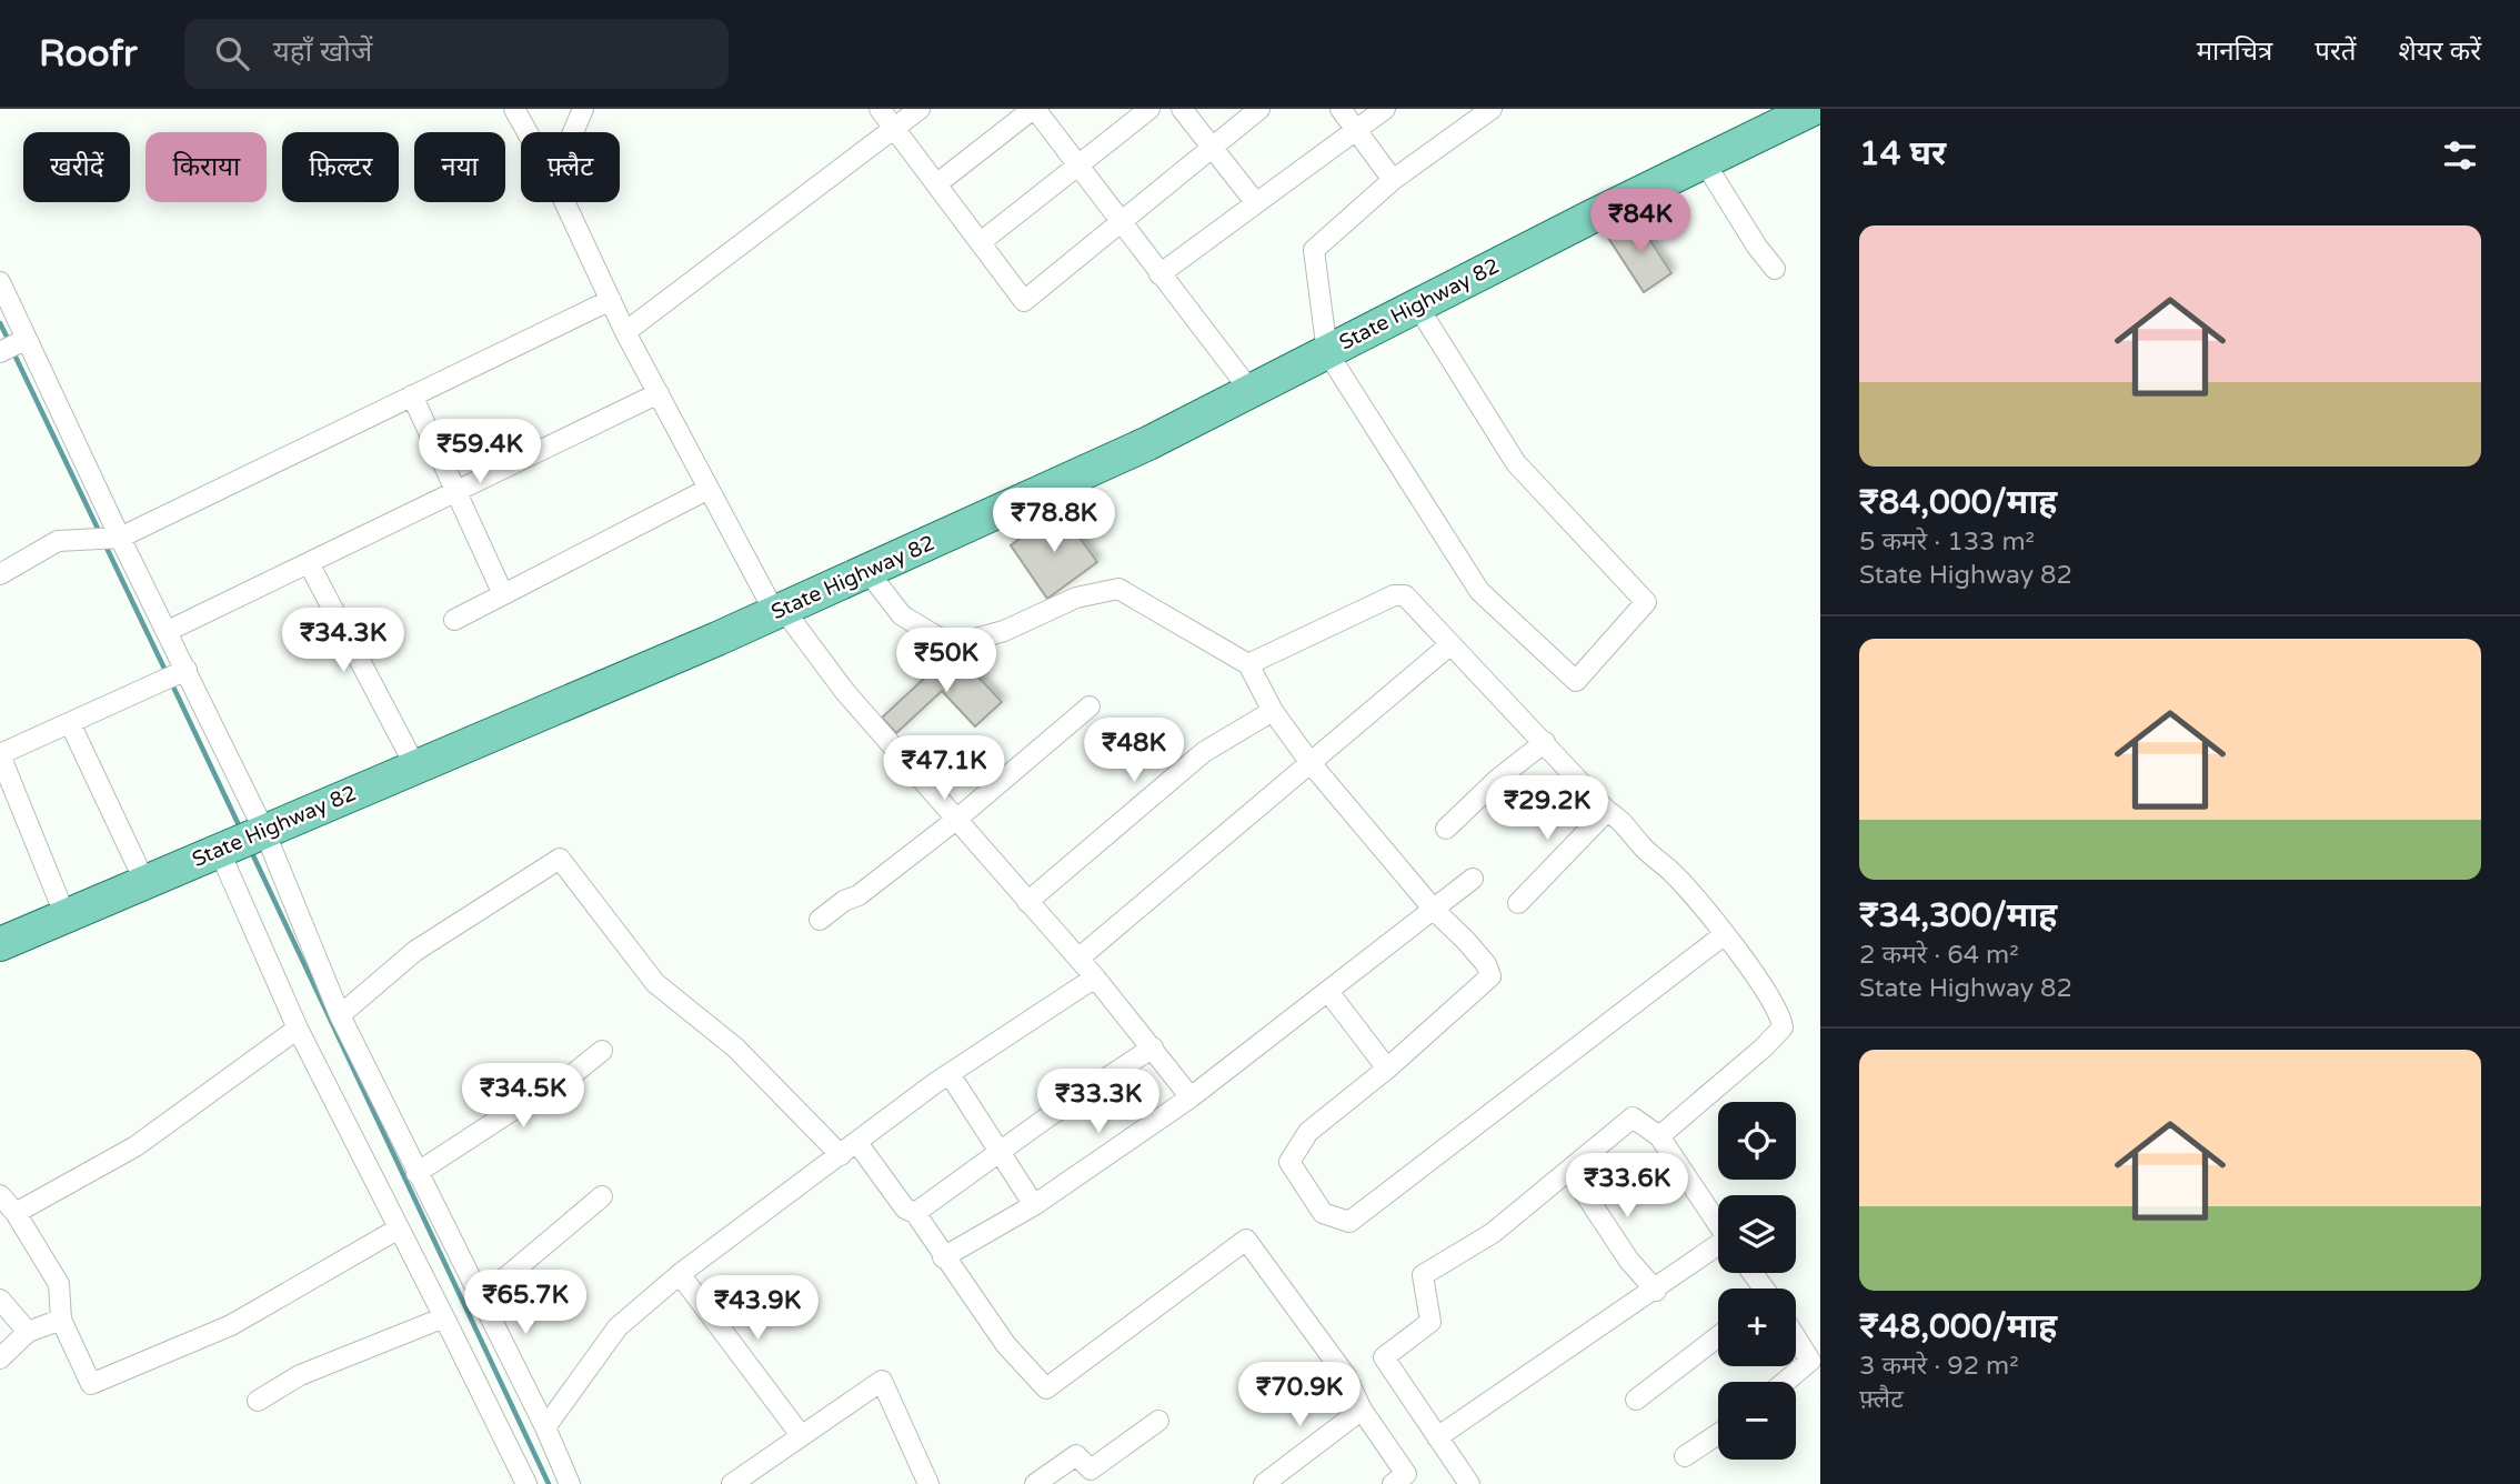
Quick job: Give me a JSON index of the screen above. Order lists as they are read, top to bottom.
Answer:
{
  "streets": {
    "main road": ["State Highway 82"]
  },
  "page": {
    "header": "Roofr",
    "search": "यहाँ खोजें",
    "nav": ["मानचित्र", "परतें", "शेयर करें"],
    "heading": "14 घर",
    "chip": [
      "खरीदें",
      "किराया",
      "फ़िल्टर",
      "नया",
      "फ़्लैट"
    ],
    "price": [
      "₹84K",
      "₹59.4K",
      "₹78.8K",
      "₹34.3K",
      "₹50K",
      "₹48K",
      "₹47.1K",
      "₹29.2K",
      "₹34.5K",
      "₹33.3K",
      "₹33.6K",
      "₹65.7K",
      "₹43.9K",
      "₹70.9K"
    ],
    "list": [
      {
        "name": "₹84,000/माह",
        "note": "5 कमरे · 133 m² · State Highway 82"
      },
      {
        "name": "₹34,300/माह",
        "note": "2 कमरे · 64 m² · State Highway 82"
      },
      {
        "name": "₹48,000/माह",
        "note": "3 कमरे · 92 m² · फ़्लैट"
      }
    ],
    "map_buttons": ["+", "−"]
  }
}
